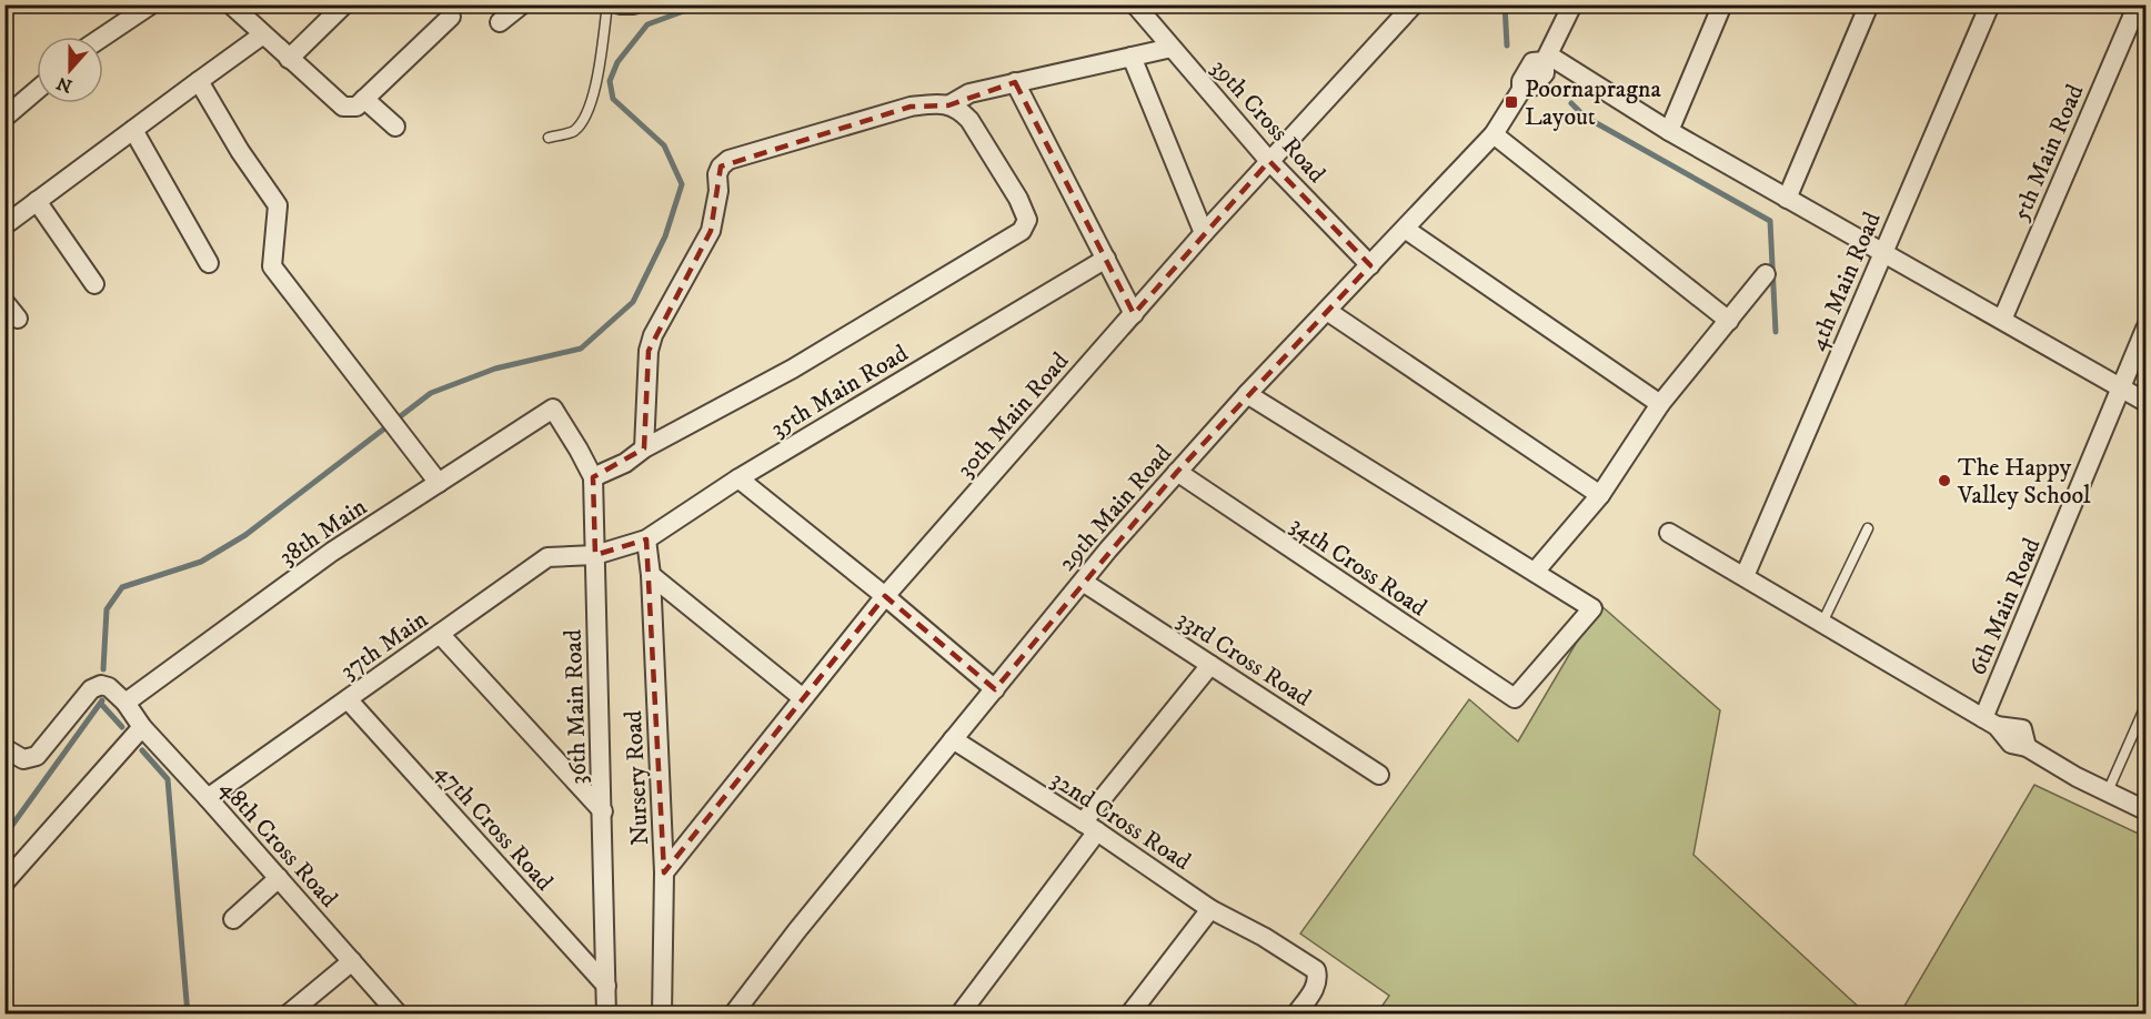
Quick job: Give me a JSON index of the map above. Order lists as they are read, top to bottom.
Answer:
{
  "streets": {
    "street": [
      "39th Cross Road",
      "5th Main Road",
      "4th Main Road",
      "35th Main Road",
      "30th Main Road",
      "29th Main Road",
      "38th Main",
      "34th Cross Road",
      "6th Main Road",
      "37th Main",
      "33rd Cross Road",
      "36th Main Road",
      "Nursery Road",
      "32nd Cross Road",
      "47th Cross Road",
      "48th Cross Road"
    ]
  },
  "crossings": [
    ["39th Cross Road", "30th Main Road"],
    ["39th Cross Road", "29th Main Road"],
    ["35th Main Road", "37th Main"],
    ["35th Main Road", "36th Main Road"],
    ["35th Main Road", "Nursery Road"],
    ["30th Main Road", "Nursery Road"],
    ["29th Main Road", "34th Cross Road"],
    ["29th Main Road", "33rd Cross Road"],
    ["29th Main Road", "32nd Cross Road"],
    ["38th Main", "36th Main Road"],
    ["38th Main", "48th Cross Road"],
    ["37th Main", "36th Main Road"],
    ["37th Main", "47th Cross Road"],
    ["37th Main", "48th Cross Road"],
    ["36th Main Road", "47th Cross Road"]
  ],
  "places": {
    "transit": ["Poornapragna Layout"],
    "other": ["The Happy Valley School"]
  },
  "north": "bottom"
}
